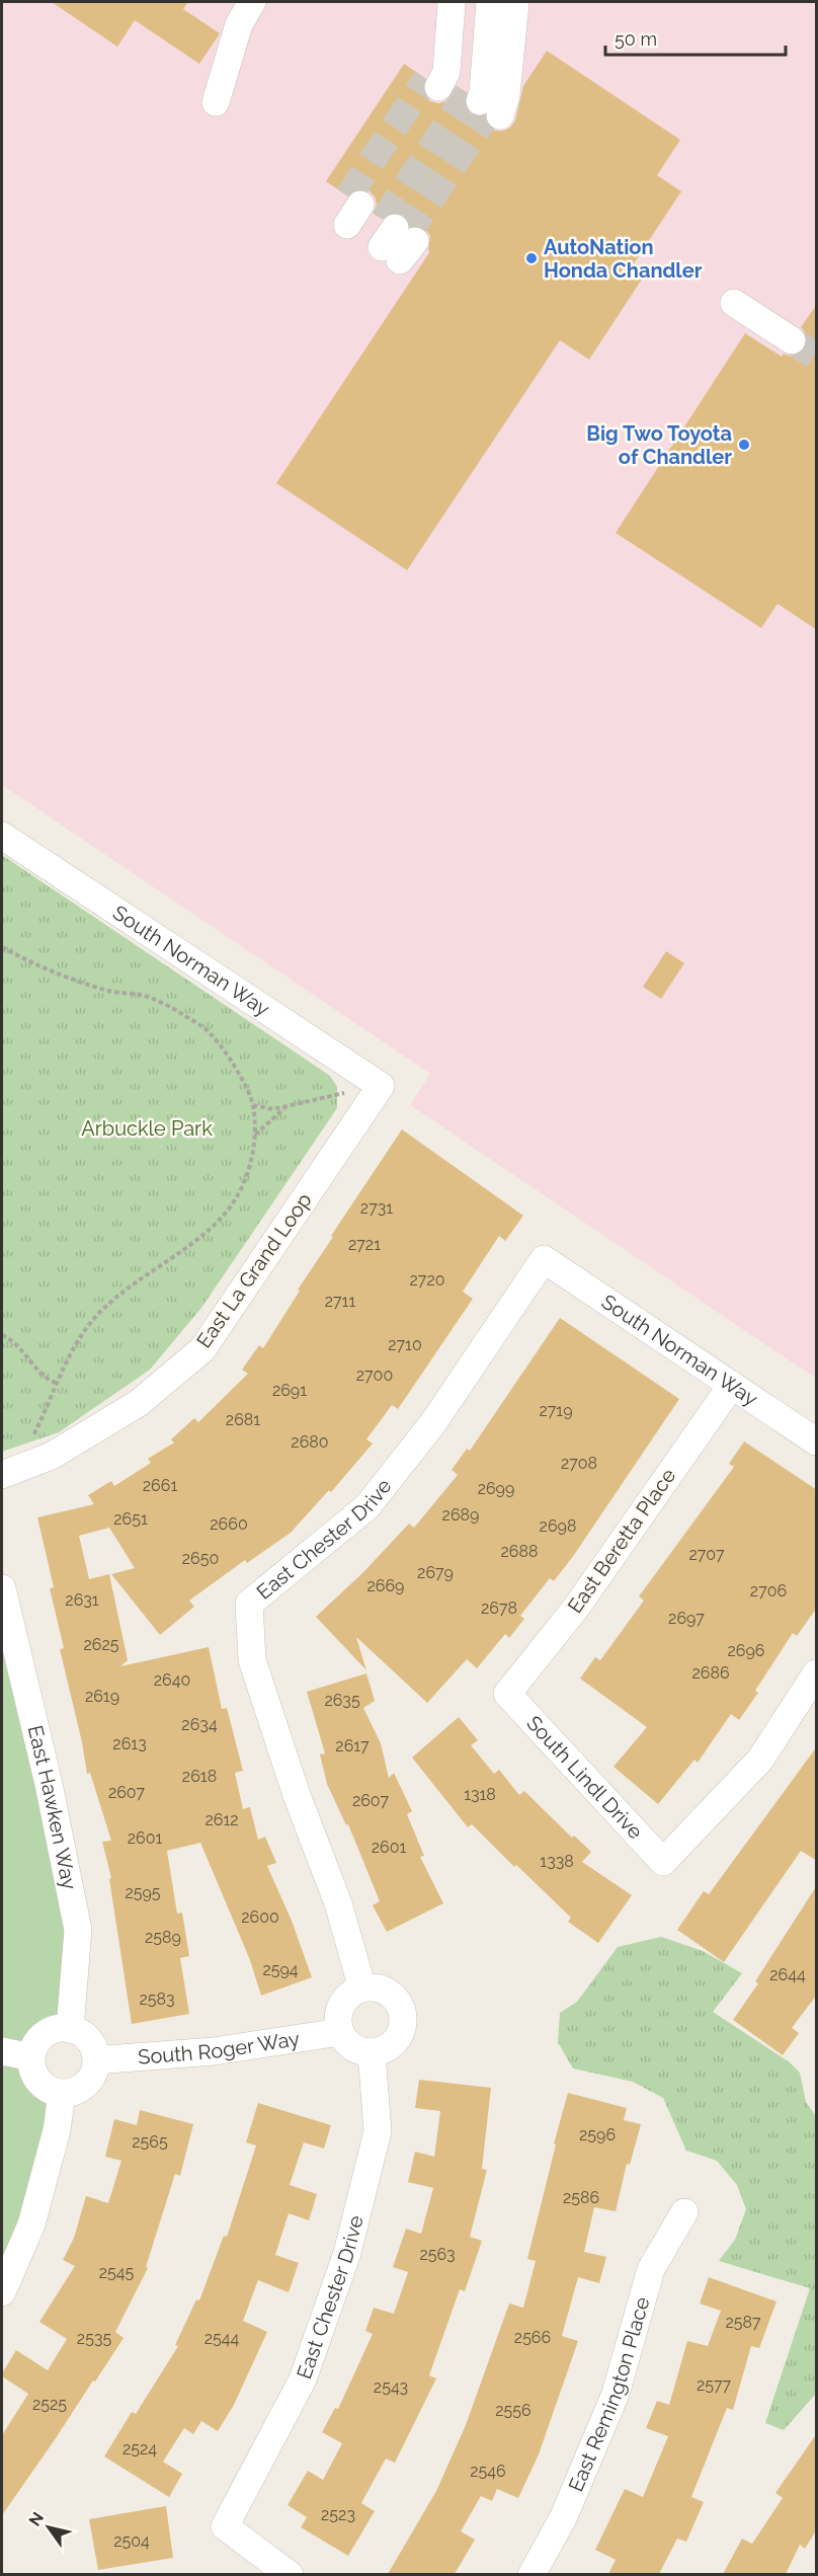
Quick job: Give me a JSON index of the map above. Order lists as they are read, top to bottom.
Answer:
{
  "streets": {
    "street": [
      "South Norman Way",
      "East La Grand Loop",
      "East Chester Drive",
      "East Beretta Place",
      "South Lindl Drive",
      "East Hawken Way",
      "South Roger Way",
      "East Remington Place"
    ]
  },
  "crossings": [
    ["South Norman Way", "East La Grand Loop"],
    ["South Norman Way", "East Chester Drive"],
    ["South Norman Way", "East Beretta Place"],
    ["East Chester Drive", "South Roger Way"],
    ["East Beretta Place", "South Lindl Drive"],
    ["East Hawken Way", "South Roger Way"]
  ],
  "parks": ["Arbuckle Park"],
  "places": ["AutoNation Honda Chandler", "Big Two Toyota of Chandler"],
  "house_numbers": [
    "2731",
    "2721",
    "2720",
    "2711",
    "2710",
    "2700",
    "2691",
    "2719",
    "2681",
    "2680",
    "2708",
    "2661",
    "2699",
    "2689",
    "2651",
    "2660",
    "2698",
    "2688",
    "2707",
    "2650",
    "2679",
    "2669",
    "2706",
    "2631",
    "2678",
    "2697",
    "2625",
    "2696",
    "2686",
    "2640",
    "2619",
    "2635",
    "2634",
    "2613",
    "2617",
    "2618",
    "2607",
    "1318",
    "2607",
    "2612",
    "2601",
    "2601",
    "1338",
    "2595",
    "2600",
    "2589",
    "2594",
    "2644",
    "2583",
    "2596",
    "2565",
    "2586",
    "2563",
    "2545",
    "2587",
    "2566",
    "2535",
    "2544",
    "2577",
    "2543",
    "2525",
    "2556",
    "2524",
    "2546",
    "2523",
    "2504"
  ],
  "scale_bar": "50 m",
  "north": "top left"
}
